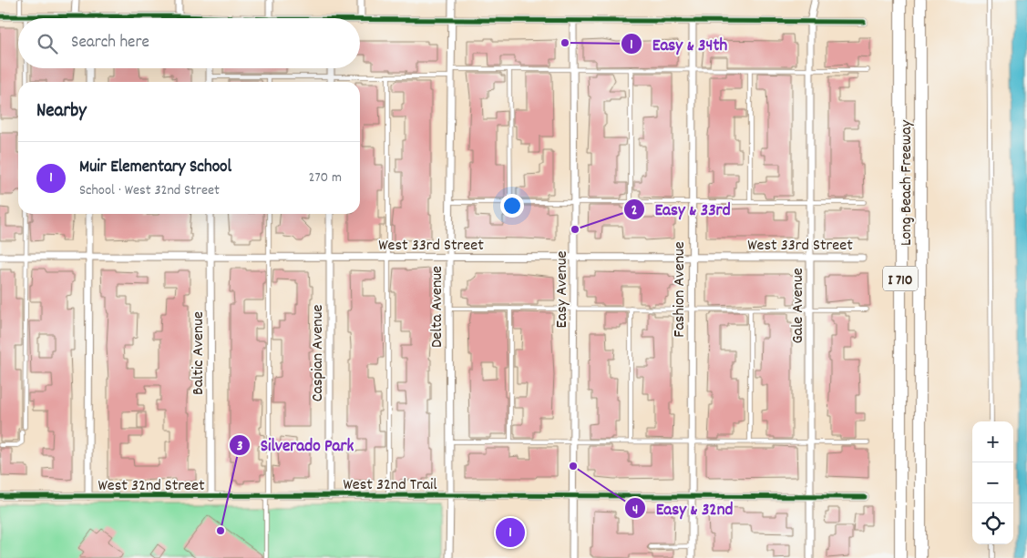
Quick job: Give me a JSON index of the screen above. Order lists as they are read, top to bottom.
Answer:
{
  "streets": {
    "highway": ["Long Beach Freeway", "I 710"],
    "street": [
      "West 33rd Street",
      "Easy Avenue",
      "Fashion Avenue",
      "Gale Avenue",
      "Delta Avenue",
      "Baltic Avenue",
      "Caspian Avenue",
      "West 32nd Trail",
      "West 32nd Street"
    ]
  },
  "crossings": [
    ["West 33rd Street", "Easy Avenue"],
    ["West 33rd Street", "Fashion Avenue"],
    ["West 33rd Street", "Gale Avenue"],
    ["West 33rd Street", "Delta Avenue"],
    ["West 33rd Street", "Baltic Avenue"],
    ["West 33rd Street", "Caspian Avenue"],
    ["Delta Avenue", "West 32nd Trail"],
    ["Baltic Avenue", "West 32nd Street"],
    ["Caspian Avenue", "West 32nd Trail"],
    ["Caspian Avenue", "West 32nd Street"],
    ["West 32nd Trail", "West 32nd Street"]
  ],
  "places": [
    "Easy & 34th",
    "Easy & 33rd",
    "Easy & 32nd",
    "Silverado Park"
  ],
  "page": {
    "search": "Search here",
    "heading": "Nearby",
    "list": [
      {
        "mark": "1",
        "name": "Muir Elementary School",
        "note": "School · West 32nd Street",
        "value": "270 m"
      }
    ],
    "map_buttons": ["+", "−"],
    "pins": "1"
  }
}
